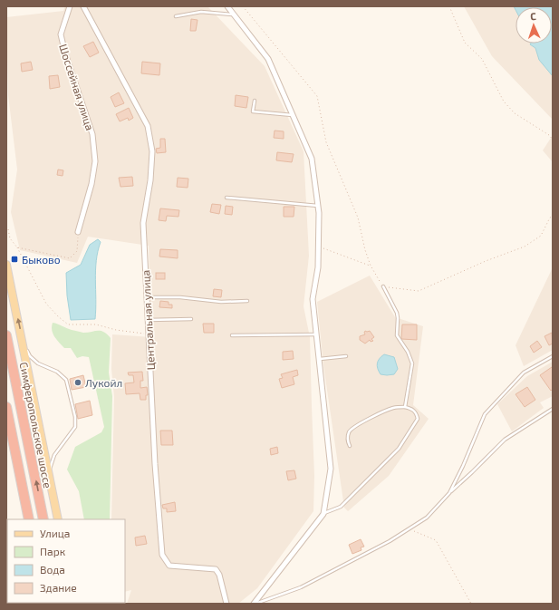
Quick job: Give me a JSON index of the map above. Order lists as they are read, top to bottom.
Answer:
{
  "streets": {
    "highway": ["Симферопольское шоссе"],
    "street": ["Шоссейная улица", "Центральная улица"]
  },
  "places": {
    "transit": ["Быково"],
    "other": ["Лукойл"]
  },
  "legend": [
    "Улица",
    "Парк",
    "Вода",
    "Здание"
  ],
  "north": "top"
}
